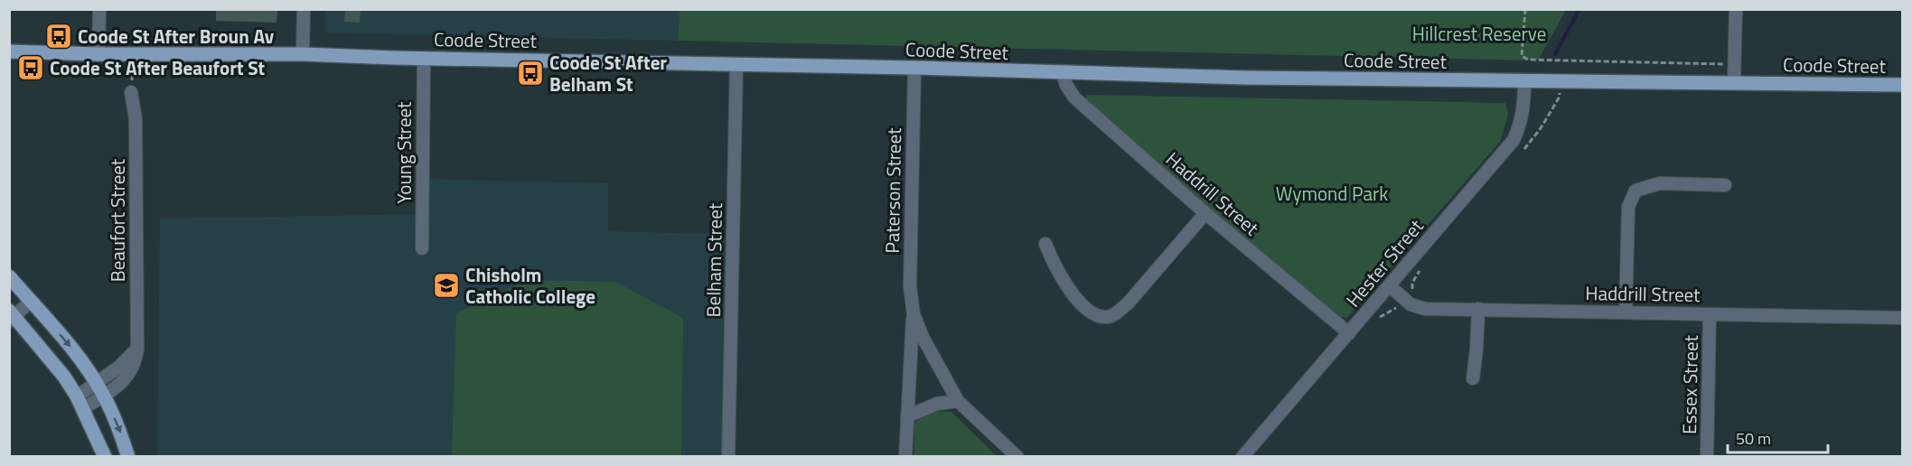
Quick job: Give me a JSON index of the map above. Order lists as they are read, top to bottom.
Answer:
{
  "streets": {
    "main road": ["Coode Street"],
    "street": [
      "Young Street",
      "Paterson Street",
      "Haddrill Street",
      "Beaufort Street",
      "Belham Street",
      "Hester Street",
      "Essex Street"
    ]
  },
  "crossings": [
    ["Coode Street", "Young Street"],
    ["Coode Street", "Paterson Street"],
    ["Coode Street", "Haddrill Street"],
    ["Coode Street", "Belham Street"],
    ["Coode Street", "Hester Street"],
    ["Haddrill Street", "Hester Street"],
    ["Haddrill Street", "Essex Street"]
  ],
  "parks": ["Hillcrest Reserve", "Wymond Park"],
  "places": {
    "bus stop": ["Coode St After Broun Av", "Coode St After Beaufort St", "Coode St After Belham St"],
    "school or university": ["Chisholm Catholic College"]
  },
  "scale_bar": "50 m"
}
